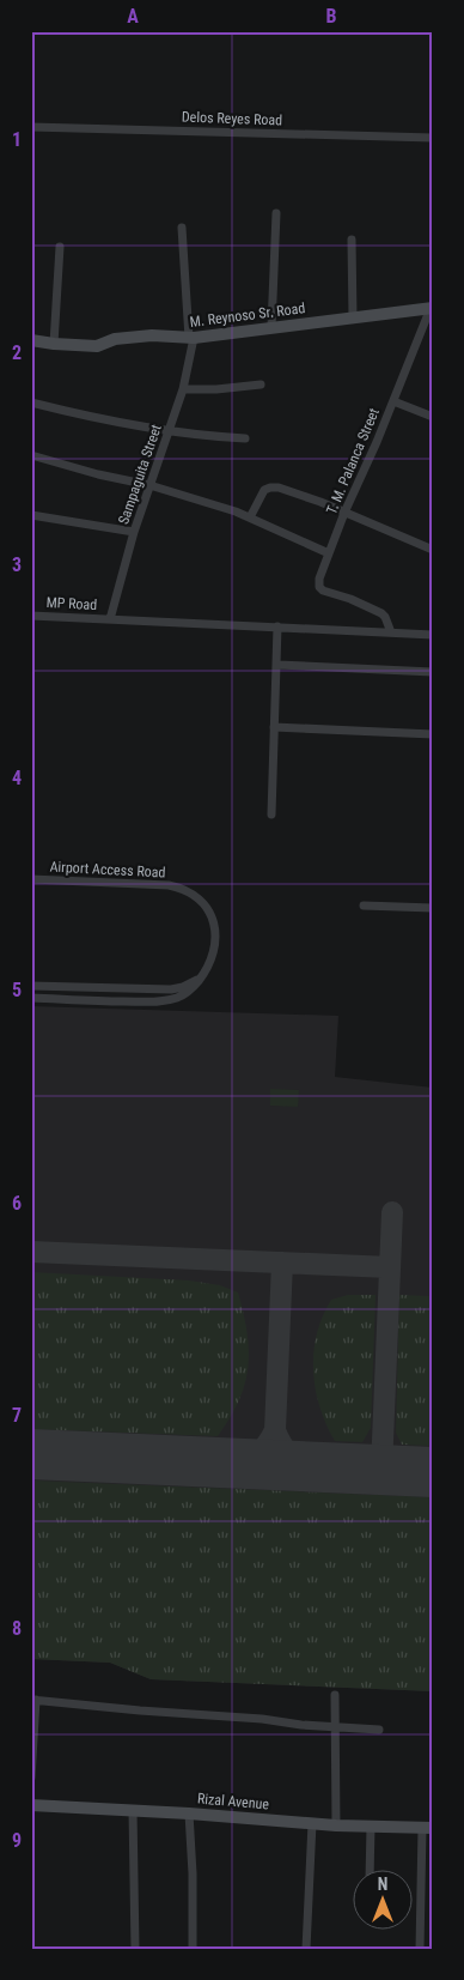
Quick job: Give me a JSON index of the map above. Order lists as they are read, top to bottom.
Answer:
{
  "streets": {
    "street": [
      "Delos Reyes Road",
      "M. Reynoso Sr. Road",
      "T. M. Palanca Street",
      "Sampaguita Street",
      "MP Road",
      "Airport Access Road",
      "Rizal Avenue"
    ]
  },
  "crossings": [
    ["M. Reynoso Sr. Road", "T. M. Palanca Street"],
    ["M. Reynoso Sr. Road", "Sampaguita Street"],
    ["T. M. Palanca Street", "MP Road"],
    ["Sampaguita Street", "MP Road"]
  ],
  "north": "top",
  "grid": {
    "columns": ["A", "B"],
    "rows": [
      "1",
      "2",
      "3",
      "4",
      "5",
      "6",
      "7",
      "8",
      "9"
    ]
  }
}
